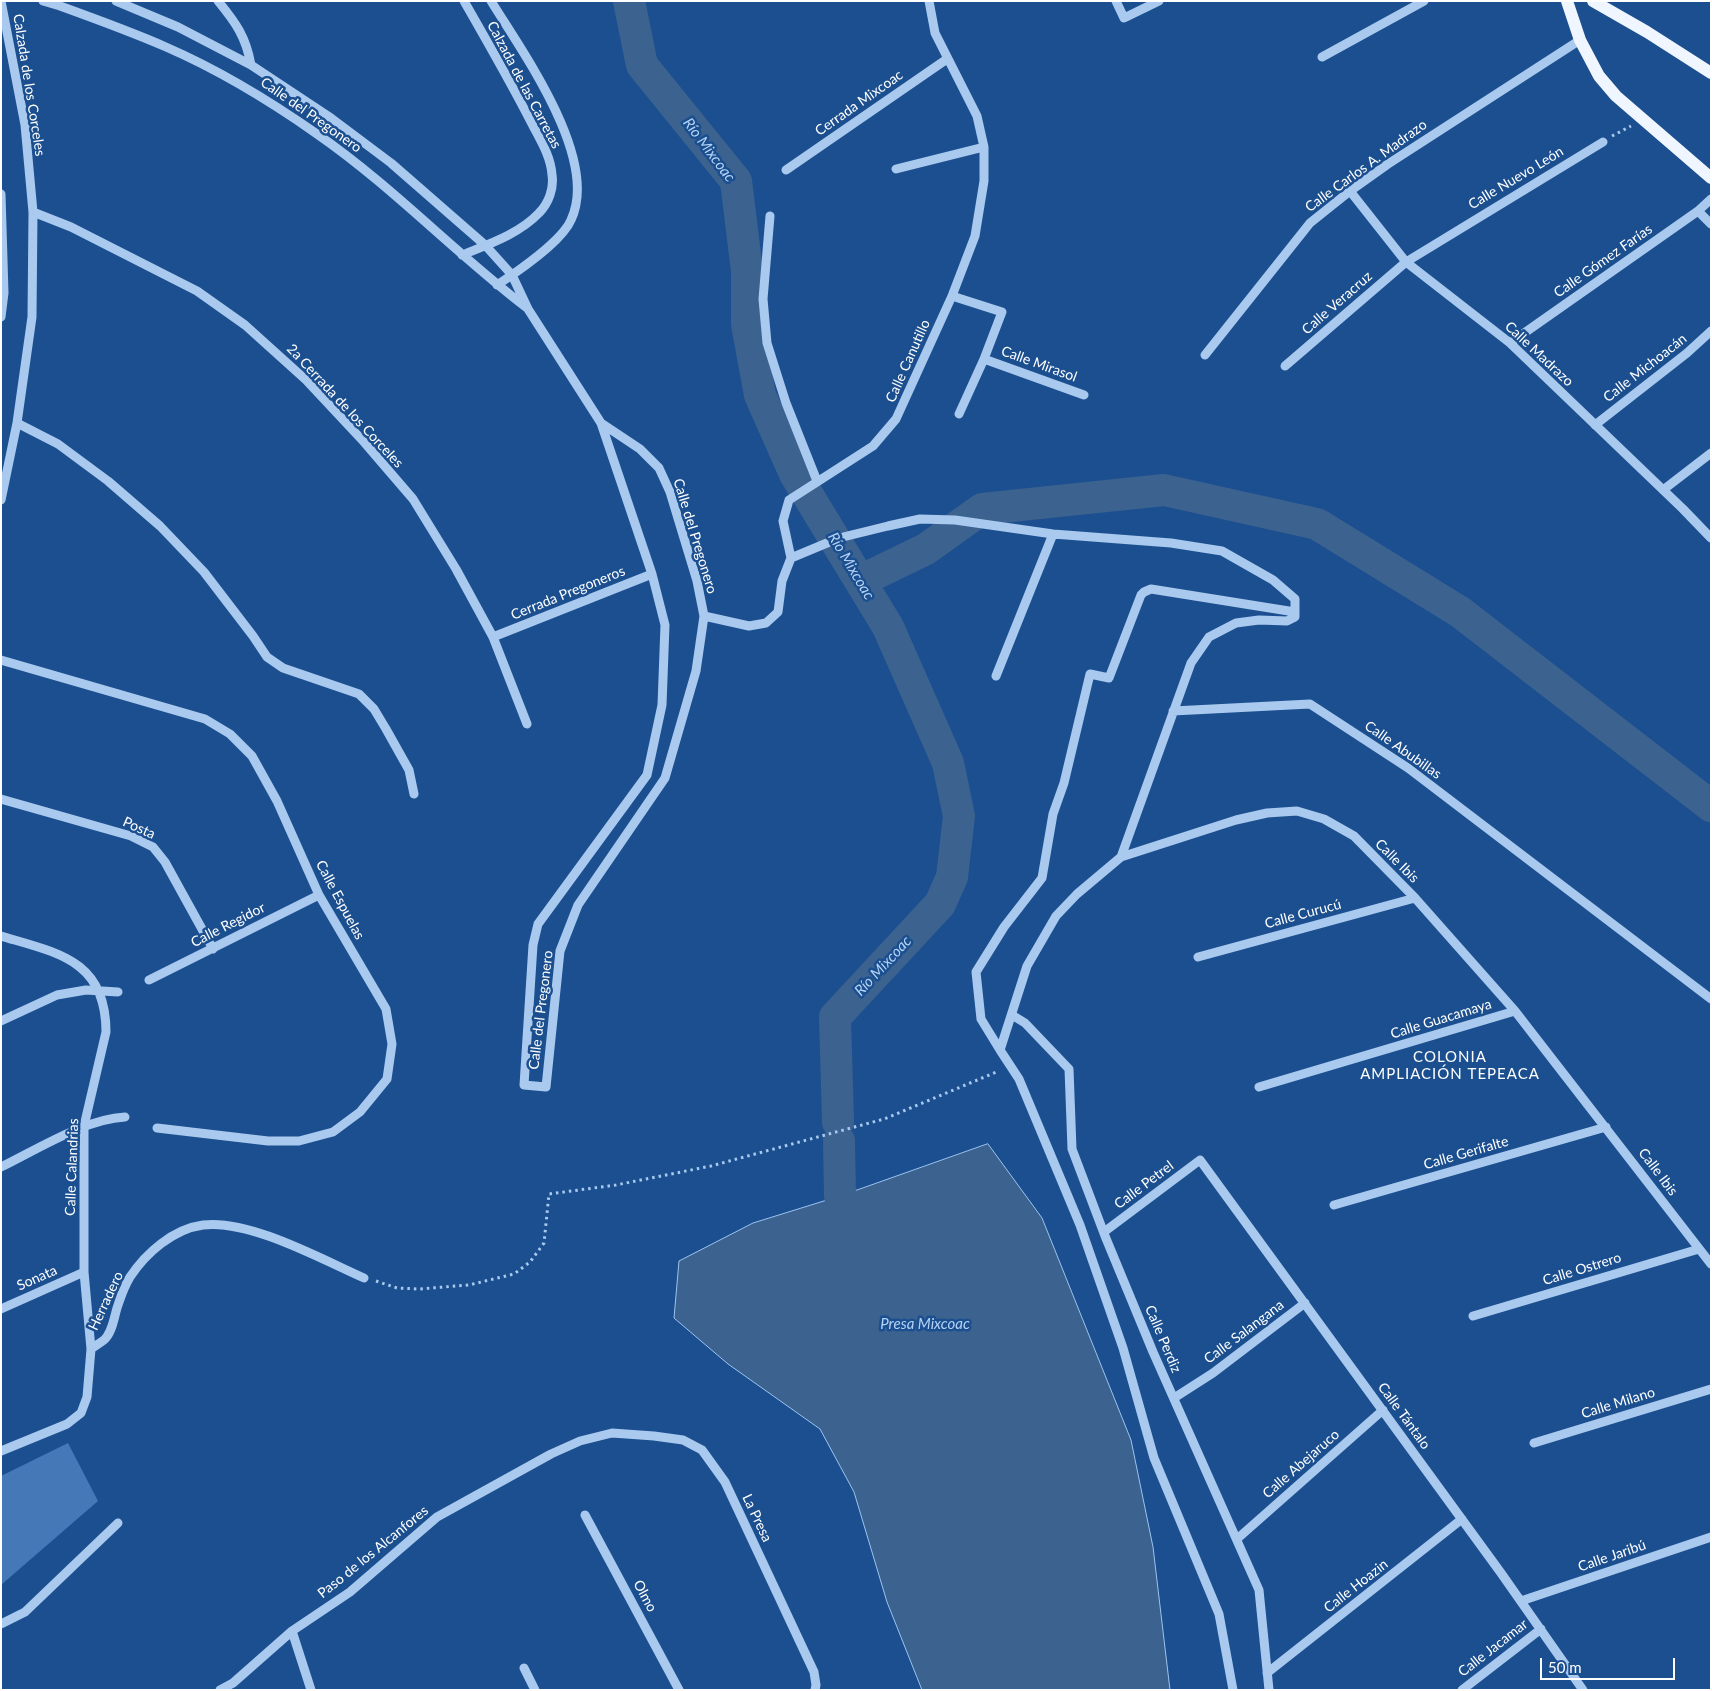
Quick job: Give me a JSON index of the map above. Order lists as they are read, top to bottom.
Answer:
{
  "streets": {
    "street": [
      "Calzada de los Corceles",
      "Calzada de las Carretas",
      "Cerrada Mixcoac",
      "Calle del Pregonero",
      "Calle Carlos A. Madrazo",
      "Calle Nuevo León",
      "Calle Gómez Farías",
      "Calle Veracruz",
      "Calle Madrazo",
      "Calle Canutillo",
      "Calle Mirasol",
      "Calle Michoacán",
      "2a Cerrada de los Corceles",
      "Cerrada Pregoneros",
      "Calle Abubillas",
      "Posta",
      "Calle Ibis",
      "Calle Espuelas",
      "Calle Curucú",
      "Calle Regidor",
      "Calle Guacamaya",
      "Calle Gerifalte",
      "Calle Calandrias",
      "Calle Petrel",
      "Calle Ostrero",
      "Sonata",
      "Herradero",
      "Calle Salangana",
      "Calle Perdiz",
      "Calle Milano",
      "Calle Tántalo",
      "Calle Abejaruco",
      "La Presa",
      "Paso de los Alcanfores",
      "Calle Jaribú",
      "Calle Hoazin",
      "Olmo",
      "Calle Jacamar"
    ]
  },
  "crossings": [
    ["Calzada de los Corceles", "2a Cerrada de los Corceles"],
    ["Calzada de las Carretas", "Calle del Pregonero"],
    ["Cerrada Mixcoac", "Calle Canutillo"],
    ["Calle del Pregonero", "Cerrada Pregoneros"],
    ["Calle Carlos A. Madrazo", "Calle Madrazo"],
    ["Calle Nuevo León", "Calle Veracruz"],
    ["Calle Nuevo León", "Calle Madrazo"],
    ["Calle Gómez Farías", "Calle Madrazo"],
    ["Calle Veracruz", "Calle Madrazo"],
    ["Calle Madrazo", "Calle Michoacán"],
    ["Calle Canutillo", "Calle Mirasol"],
    ["2a Cerrada de los Corceles", "Cerrada Pregoneros"],
    ["Posta", "Calle Regidor"],
    ["Calle Ibis", "Calle Curucú"],
    ["Calle Ibis", "Calle Guacamaya"],
    ["Calle Ibis", "Calle Gerifalte"],
    ["Calle Ibis", "Calle Ostrero"],
    ["Calle Ibis", "Calle Perdiz"],
    ["Calle Espuelas", "Calle Regidor"],
    ["Calle Calandrias", "Sonata"],
    ["Calle Calandrias", "Herradero"],
    ["Calle Petrel", "Calle Perdiz"],
    ["Calle Petrel", "Calle Tántalo"],
    ["Calle Salangana", "Calle Perdiz"],
    ["Calle Salangana", "Calle Tántalo"],
    ["Calle Perdiz", "Calle Abejaruco"],
    ["Calle Perdiz", "Calle Hoazin"],
    ["Calle Tántalo", "Calle Abejaruco"],
    ["Calle Tántalo", "Calle Jaribú"],
    ["Calle Tántalo", "Calle Hoazin"],
    ["Calle Tántalo", "Calle Jacamar"],
    ["La Presa", "Paso de los Alcanfores"]
  ],
  "districts": ["COLONIA AMPLIACIÓN TEPEACA"],
  "water": ["Río Mixcoac", "Presa Mixcoac"],
  "scale_bar": "50 m"
}
